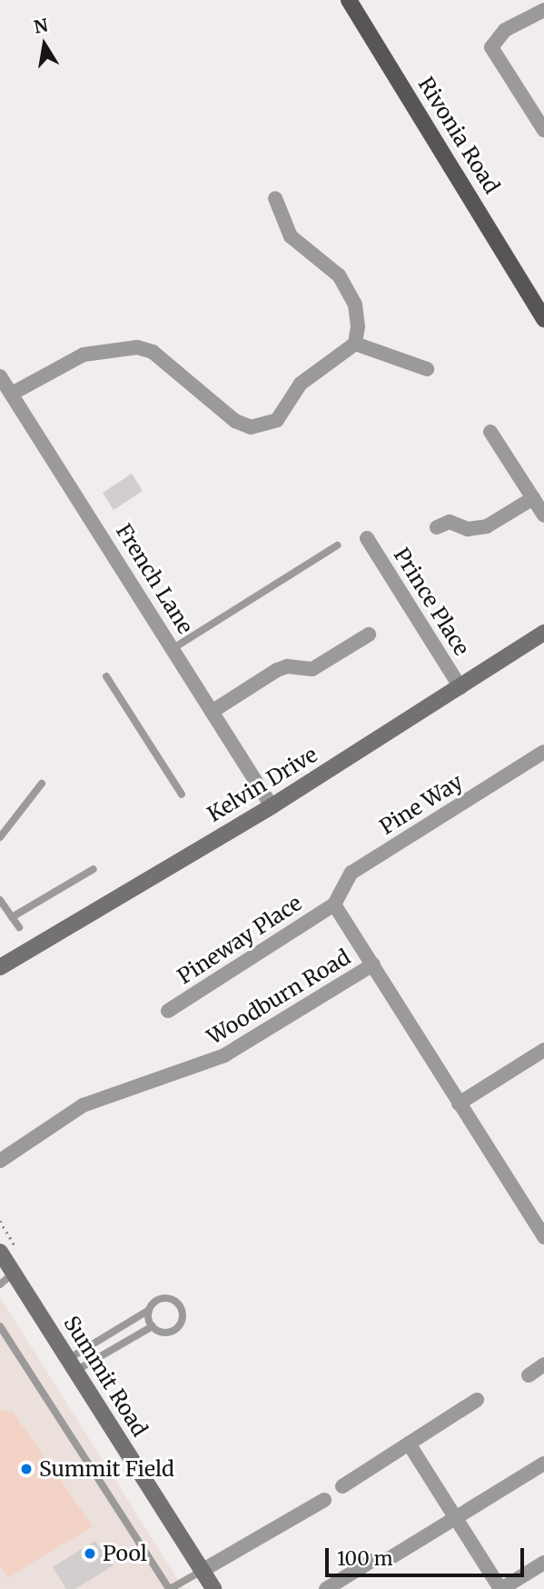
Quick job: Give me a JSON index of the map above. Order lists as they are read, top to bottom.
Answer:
{
  "streets": {
    "main road": ["Rivonia Road", "Kelvin Drive", "Summit Road"],
    "street": [
      "French Lane",
      "Prince Place",
      "Pine Way",
      "Pineway Place",
      "Woodburn Road"
    ]
  },
  "crossings": [
    ["French Lane", "Kelvin Drive"],
    ["Prince Place", "Kelvin Drive"],
    ["Pine Way", "Pineway Place"],
    ["Pine Way", "Woodburn Road"],
    ["Pineway Place", "Woodburn Road"]
  ],
  "places": ["Summit Field", "Pool"],
  "scale_bar": "100 m",
  "north": "top"
}
